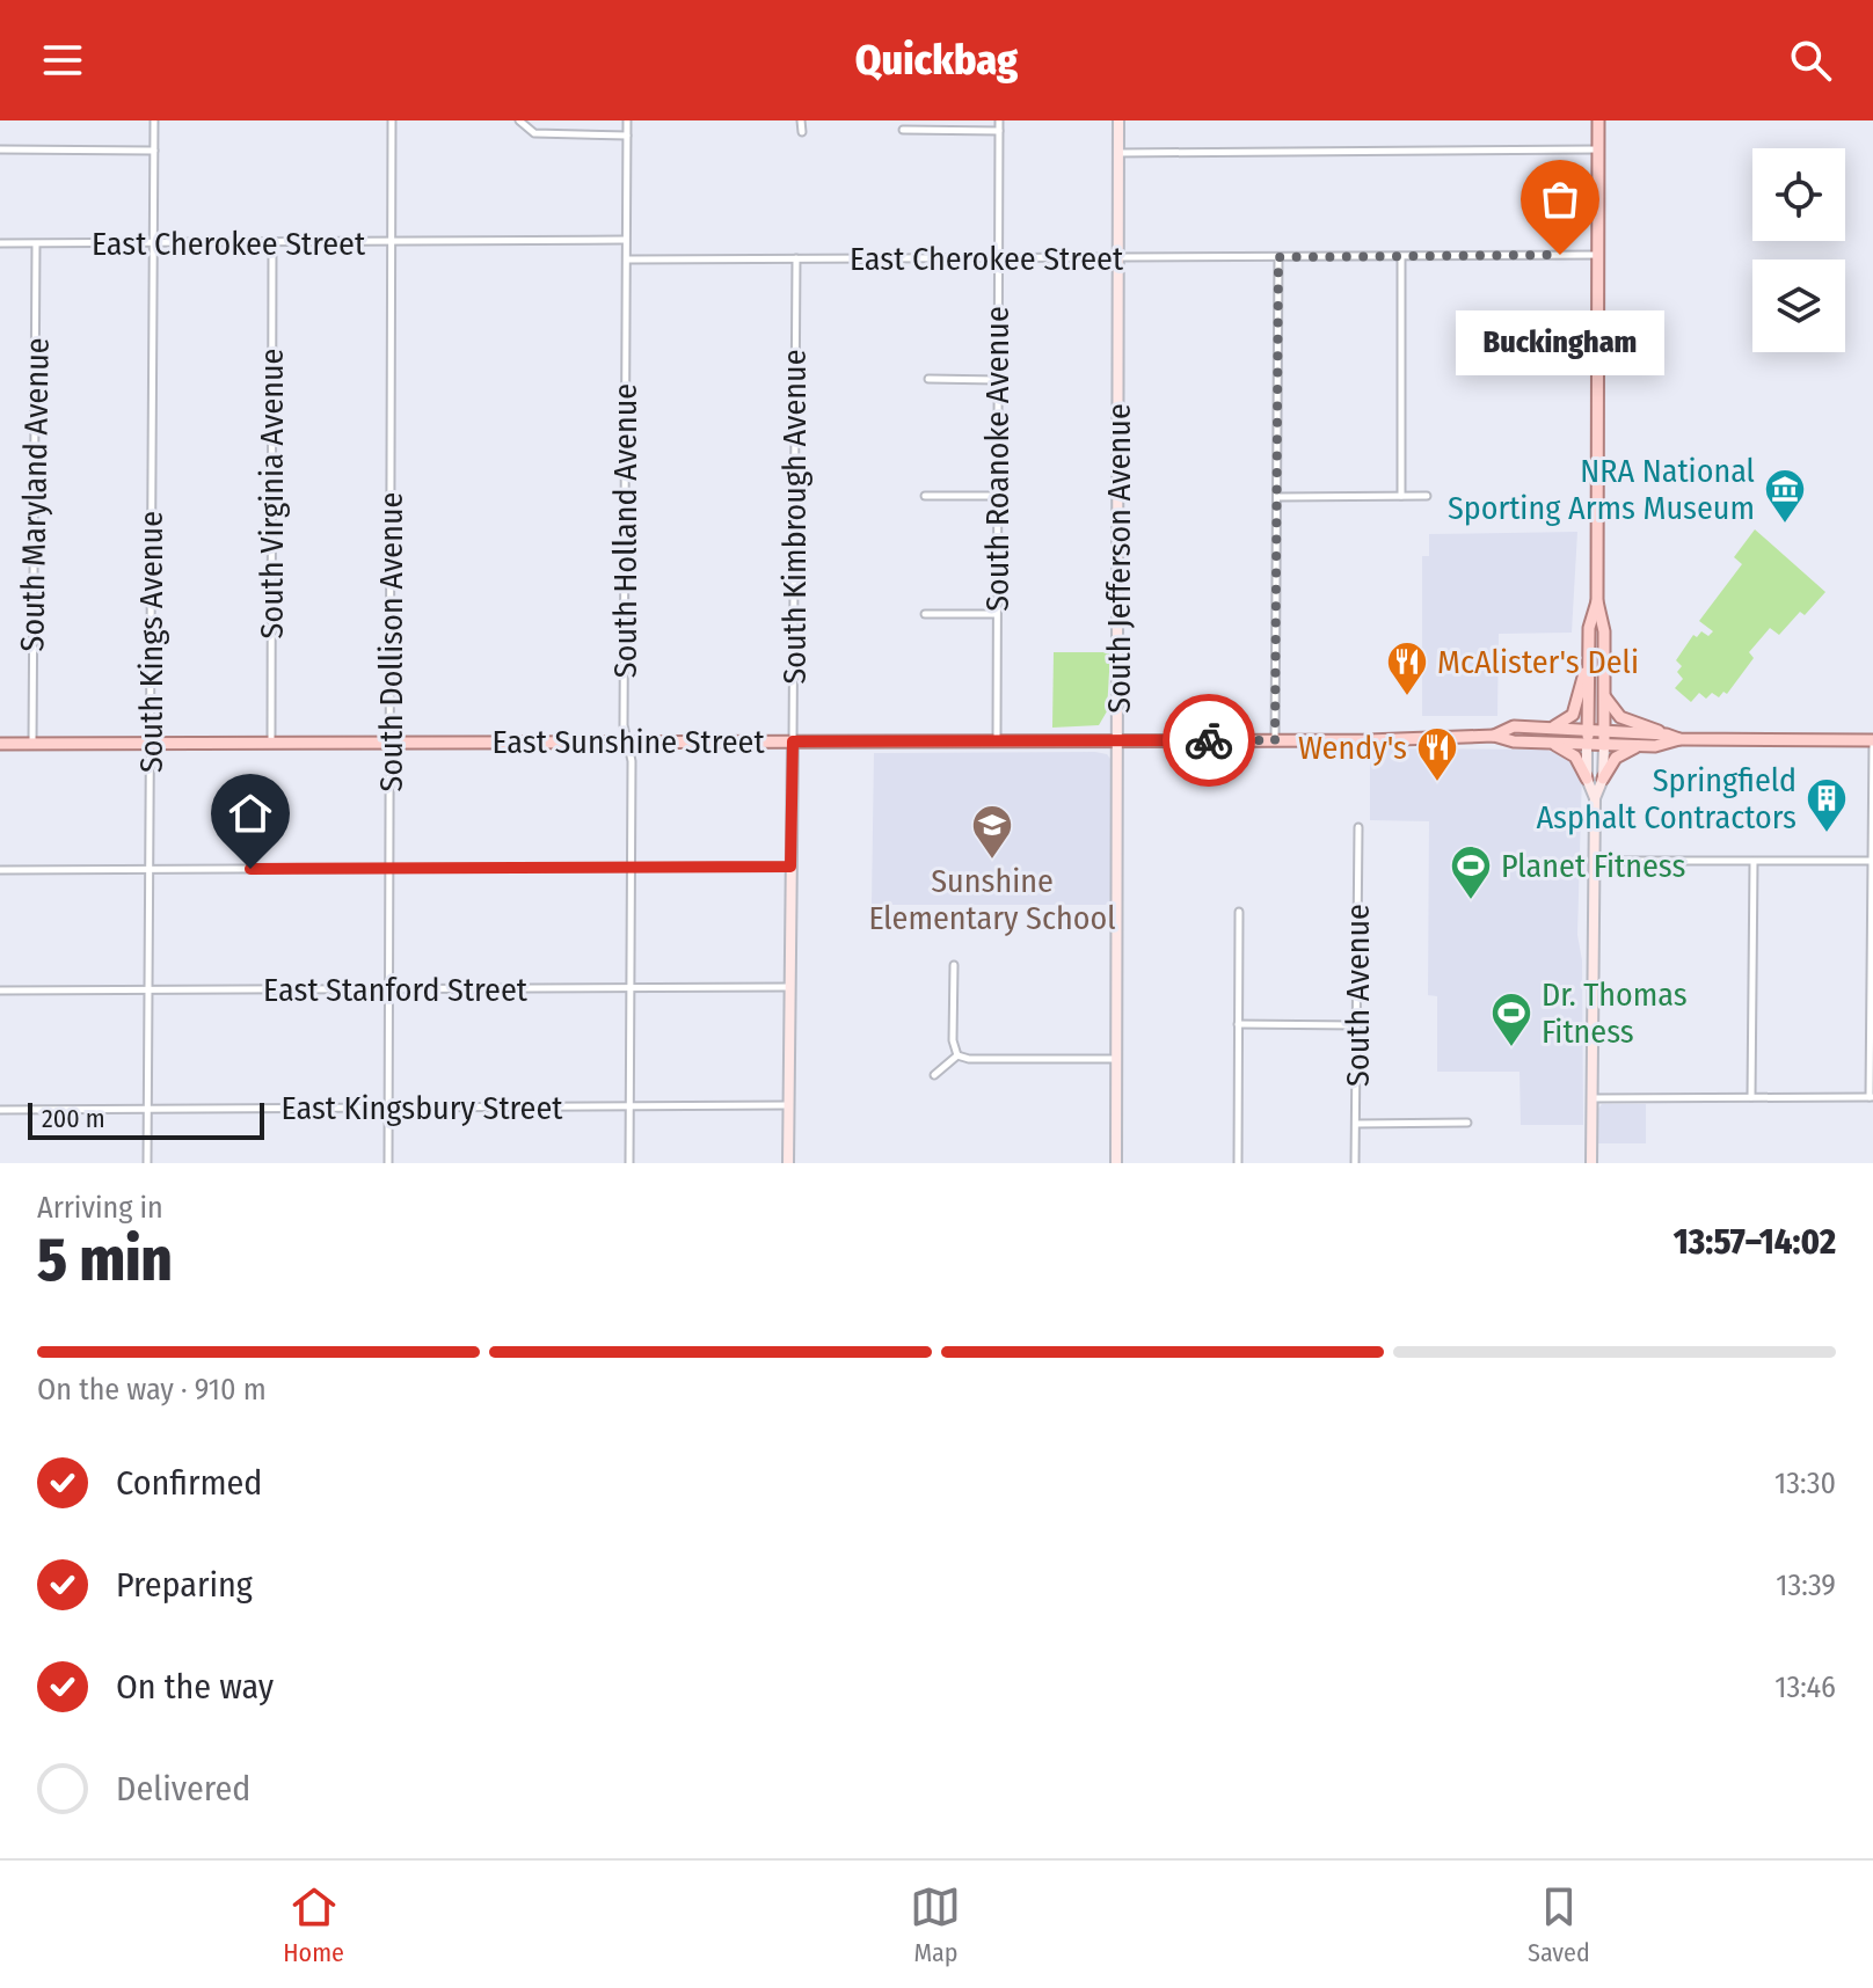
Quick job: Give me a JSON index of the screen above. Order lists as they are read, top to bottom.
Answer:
{
  "streets": {
    "main road": ["South Kimbrough Avenue", "South Jefferson Avenue", "East Sunshine Street"],
    "street": [
      "East Cherokee Street",
      "South Roanoke Avenue",
      "South Virginia Avenue",
      "South Maryland Avenue",
      "South Holland Avenue",
      "South Kings Avenue",
      "South Dollison Avenue",
      "East Stanford Street",
      "South Avenue",
      "East Kingsbury Street"
    ]
  },
  "crossings": [
    ["East Cherokee Street", "South Roanoke Avenue"],
    ["East Cherokee Street", "South Virginia Avenue"],
    ["East Cherokee Street", "South Maryland Avenue"],
    ["East Cherokee Street", "South Kimbrough Avenue"],
    ["East Cherokee Street", "South Holland Avenue"],
    ["East Cherokee Street", "South Jefferson Avenue"],
    ["East Cherokee Street", "South Kings Avenue"],
    ["East Cherokee Street", "South Dollison Avenue"],
    ["South Roanoke Avenue", "East Sunshine Street"],
    ["South Virginia Avenue", "East Sunshine Street"],
    ["South Maryland Avenue", "East Sunshine Street"],
    ["South Kimbrough Avenue", "East Sunshine Street"],
    ["South Kimbrough Avenue", "East Stanford Street"],
    ["South Kimbrough Avenue", "East Kingsbury Street"],
    ["South Holland Avenue", "East Sunshine Street"],
    ["South Holland Avenue", "East Stanford Street"],
    ["South Holland Avenue", "East Kingsbury Street"],
    ["South Jefferson Avenue", "East Sunshine Street"],
    ["South Kings Avenue", "East Sunshine Street"],
    ["South Kings Avenue", "East Stanford Street"],
    ["South Kings Avenue", "East Kingsbury Street"],
    ["South Dollison Avenue", "East Sunshine Street"],
    ["South Dollison Avenue", "East Stanford Street"],
    ["South Dollison Avenue", "East Kingsbury Street"]
  ],
  "places": {
    "other": ["Buckingham"],
    "museum": ["NRA National Sporting Arms Museum"],
    "restaurant": ["McAlister's Deli", "Wendy's"],
    "building": ["Springfield Asphalt Contractors"],
    "school or university": ["Sunshine Elementary School"],
    "sports": ["Planet Fitness", "Dr. Thomas Fitness"]
  },
  "scale_bar": "200 m",
  "page": {
    "header": "Quickbag",
    "bubble": "Buckingham",
    "scale": "200 m",
    "heading": ["5 min", "Arriving in", "13:57–14:02"],
    "bar": "On the way · 910 m",
    "list": [
      ["Confirmed", "13:30"],
      ["Preparing", "13:39"],
      ["On the way", "13:46"],
      "Delivered"
    ],
    "tabs": ["Home", "Map", "Saved"]
  }
}
